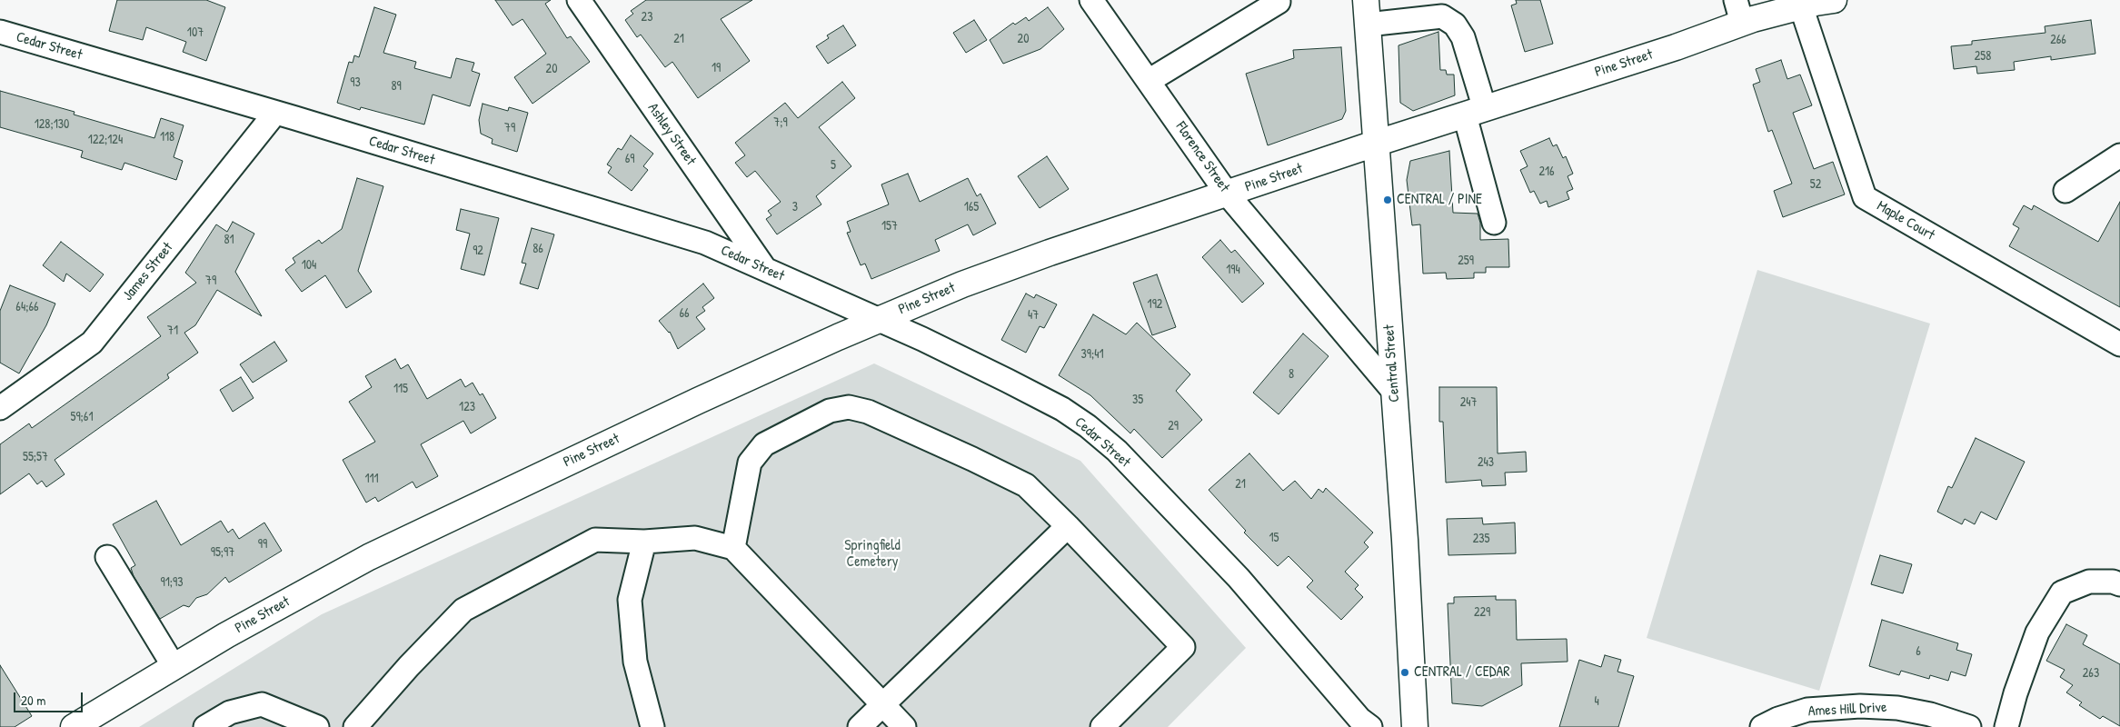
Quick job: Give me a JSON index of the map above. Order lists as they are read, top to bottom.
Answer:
{
  "streets": {
    "main road": ["Pine Street", "Central Street"],
    "street": [
      "Cedar Street",
      "Ashley Street",
      "Florence Street",
      "Maple Court",
      "James Street",
      "Ames Hill Drive"
    ]
  },
  "crossings": [
    ["Cedar Street", "Pine Street"],
    ["Cedar Street", "Ashley Street"],
    ["Cedar Street", "James Street"],
    ["Pine Street", "Florence Street"],
    ["Pine Street", "Maple Court"],
    ["Pine Street", "Central Street"],
    ["Florence Street", "Central Street"]
  ],
  "parks": ["Springfield Cemetery"],
  "places": ["CENTRAL / PINE", "CENTRAL / CEDAR"],
  "house_numbers": [
    "23",
    "107",
    "21",
    "20",
    "266",
    "258",
    "19",
    "20",
    "93",
    "89",
    "7;9",
    "128;130",
    "79",
    "118",
    "122;124",
    "69",
    "5",
    "216",
    "52",
    "3",
    "165",
    "157",
    "81",
    "86",
    "92",
    "259",
    "104",
    "194",
    "79",
    "192",
    "64;66",
    "66",
    "47",
    "71",
    "39;41",
    "8",
    "115",
    "35",
    "247",
    "123",
    "59;61",
    "29",
    "55;57",
    "243",
    "111",
    "21",
    "15",
    "235",
    "99",
    "95;97",
    "91;93",
    "229",
    "6",
    "263",
    "4"
  ],
  "scale_bar": "20 m"
}
